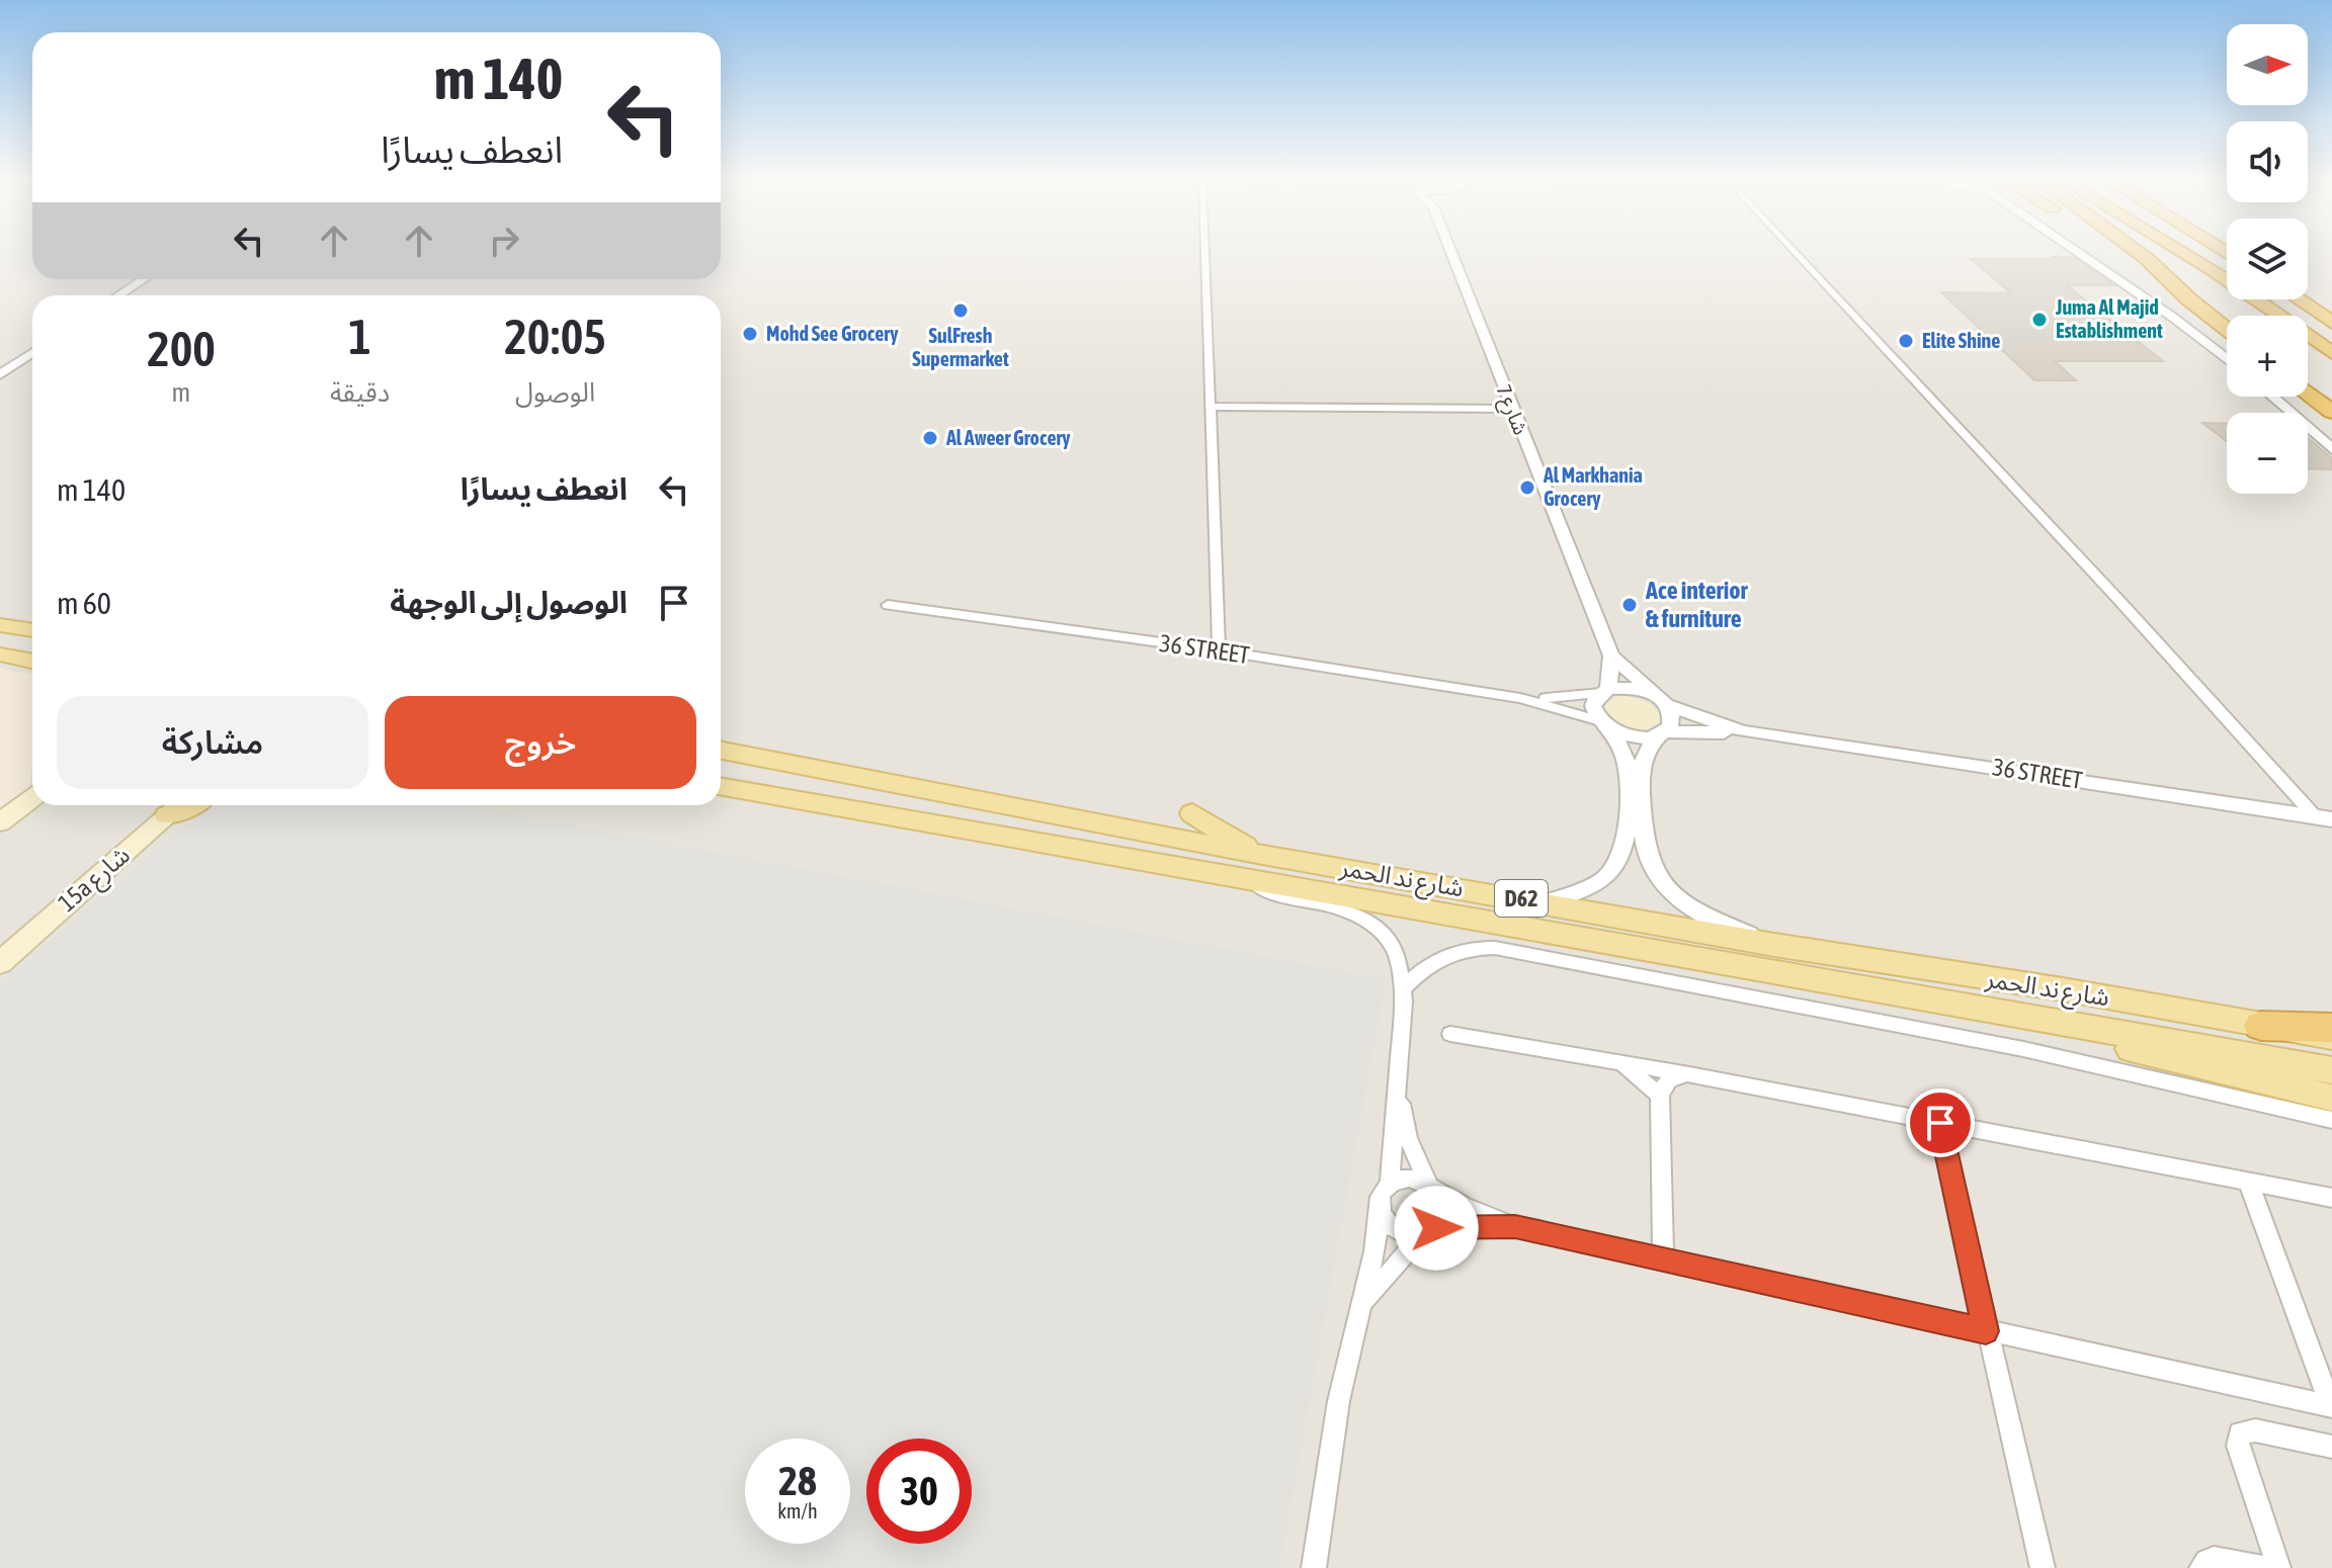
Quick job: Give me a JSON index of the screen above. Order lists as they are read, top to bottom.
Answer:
{
  "streets": {
    "main road": ["شارع ند الحمر", "15a شارع", "D62"],
    "street": ["شارع 7", "36 STREET"]
  },
  "crossings": [
    ["شارع 7", "36 STREET"]
  ],
  "places": [
    "SulFresh Supermarket",
    "Juma Al Majid Establishment",
    "Mohd See Grocery",
    "Elite Shine",
    "Al Aweer Grocery",
    "Al Markhania Grocery",
    "Ace interior & furniture"
  ],
  "north": "right",
  "page": {
    "map_buttons": ["+", "−"],
    "turn": ["140 m", "انعطف يسارًا"],
    "eta": [
      "20:05",
      "الوصول",
      "1",
      "دقيقة",
      "200",
      "m"
    ],
    "list": [
      {
        "name": "انعطف يسارًا",
        "value": "140 m"
      },
      {
        "name": "الوصول إلى الوجهة",
        "value": "60 m"
      }
    ],
    "buttons": ["خروج", "مشاركة"],
    "speed": "28 km/h",
    "limit": "30"
  }
}
